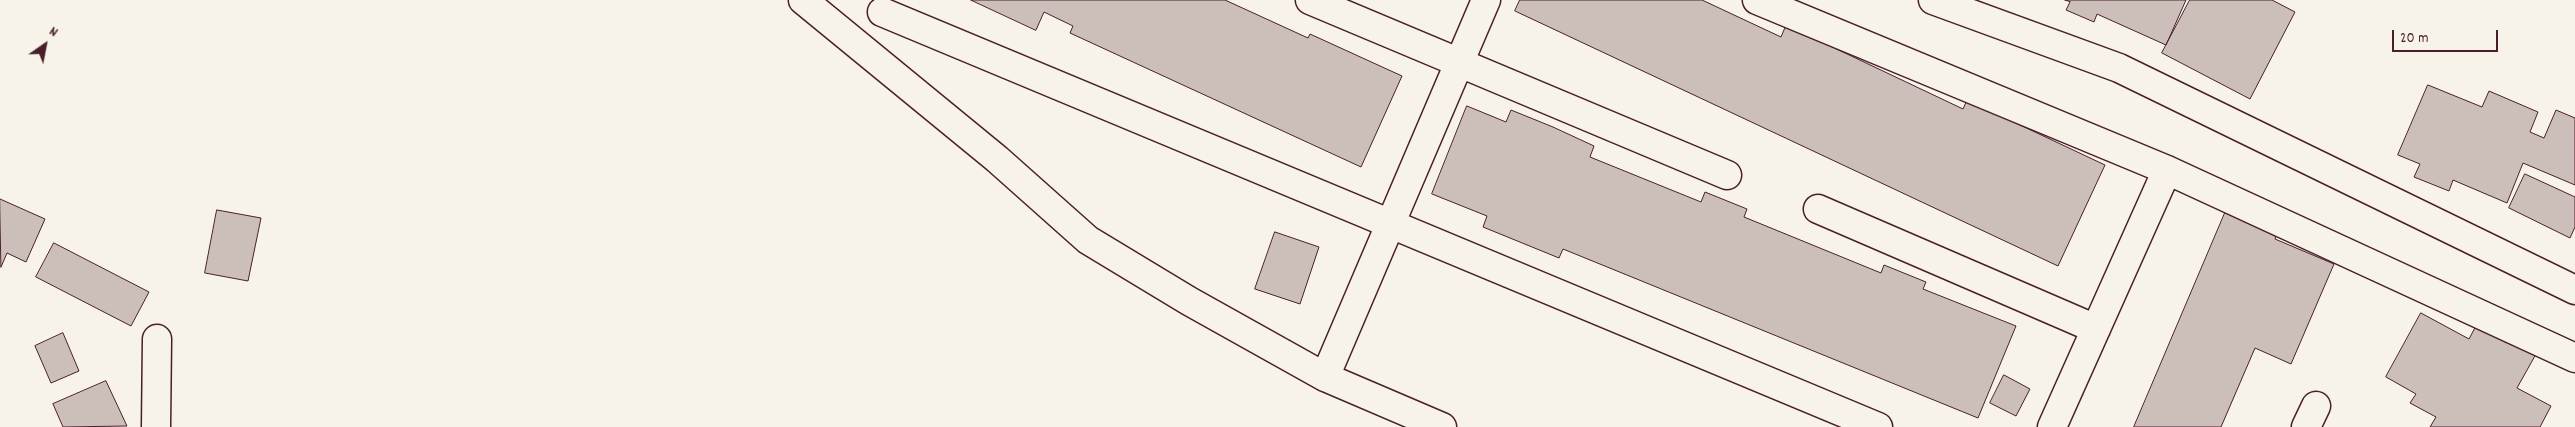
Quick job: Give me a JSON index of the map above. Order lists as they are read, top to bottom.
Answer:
{
  "scale_bar": "20 m",
  "north": "top right"
}
